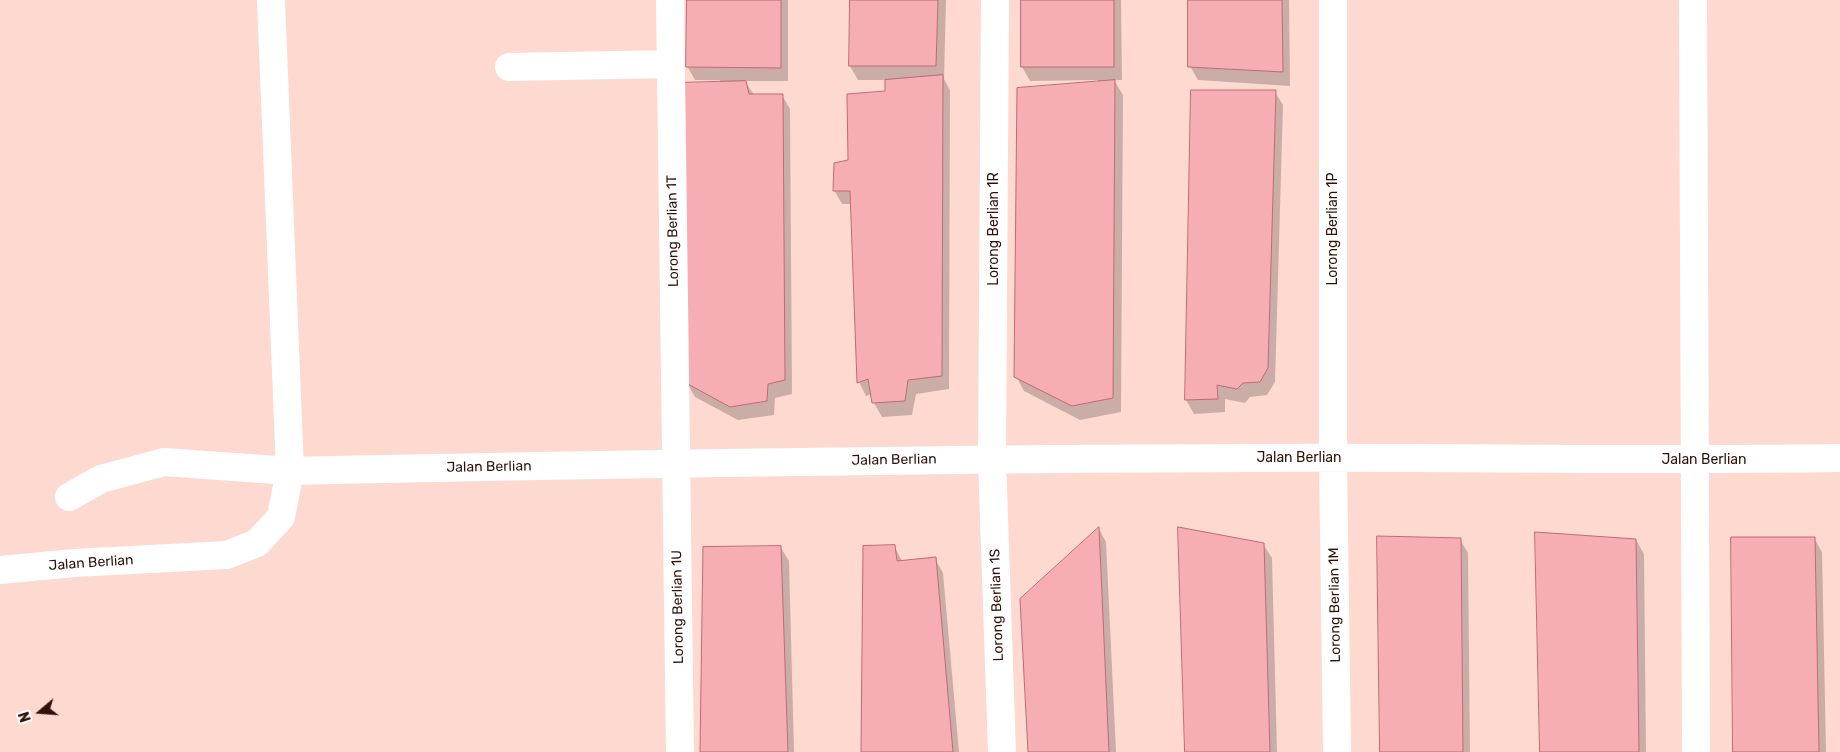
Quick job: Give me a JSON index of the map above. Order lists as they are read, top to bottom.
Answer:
{
  "streets": {
    "street": [
      "Lorong Berlian 1R",
      "Lorong Berlian 1P",
      "Lorong Berlian 1T",
      "Jalan Berlian",
      "Lorong Berlian 1S",
      "Lorong Berlian 1M",
      "Lorong Berlian 1U"
    ]
  },
  "crossings": [
    ["Lorong Berlian 1R", "Jalan Berlian"],
    ["Lorong Berlian 1R", "Lorong Berlian 1S"],
    ["Lorong Berlian 1P", "Jalan Berlian"],
    ["Lorong Berlian 1P", "Lorong Berlian 1M"],
    ["Lorong Berlian 1T", "Jalan Berlian"],
    ["Lorong Berlian 1T", "Lorong Berlian 1U"],
    ["Jalan Berlian", "Lorong Berlian 1S"],
    ["Jalan Berlian", "Lorong Berlian 1M"],
    ["Jalan Berlian", "Lorong Berlian 1U"]
  ],
  "north": "left"
}
